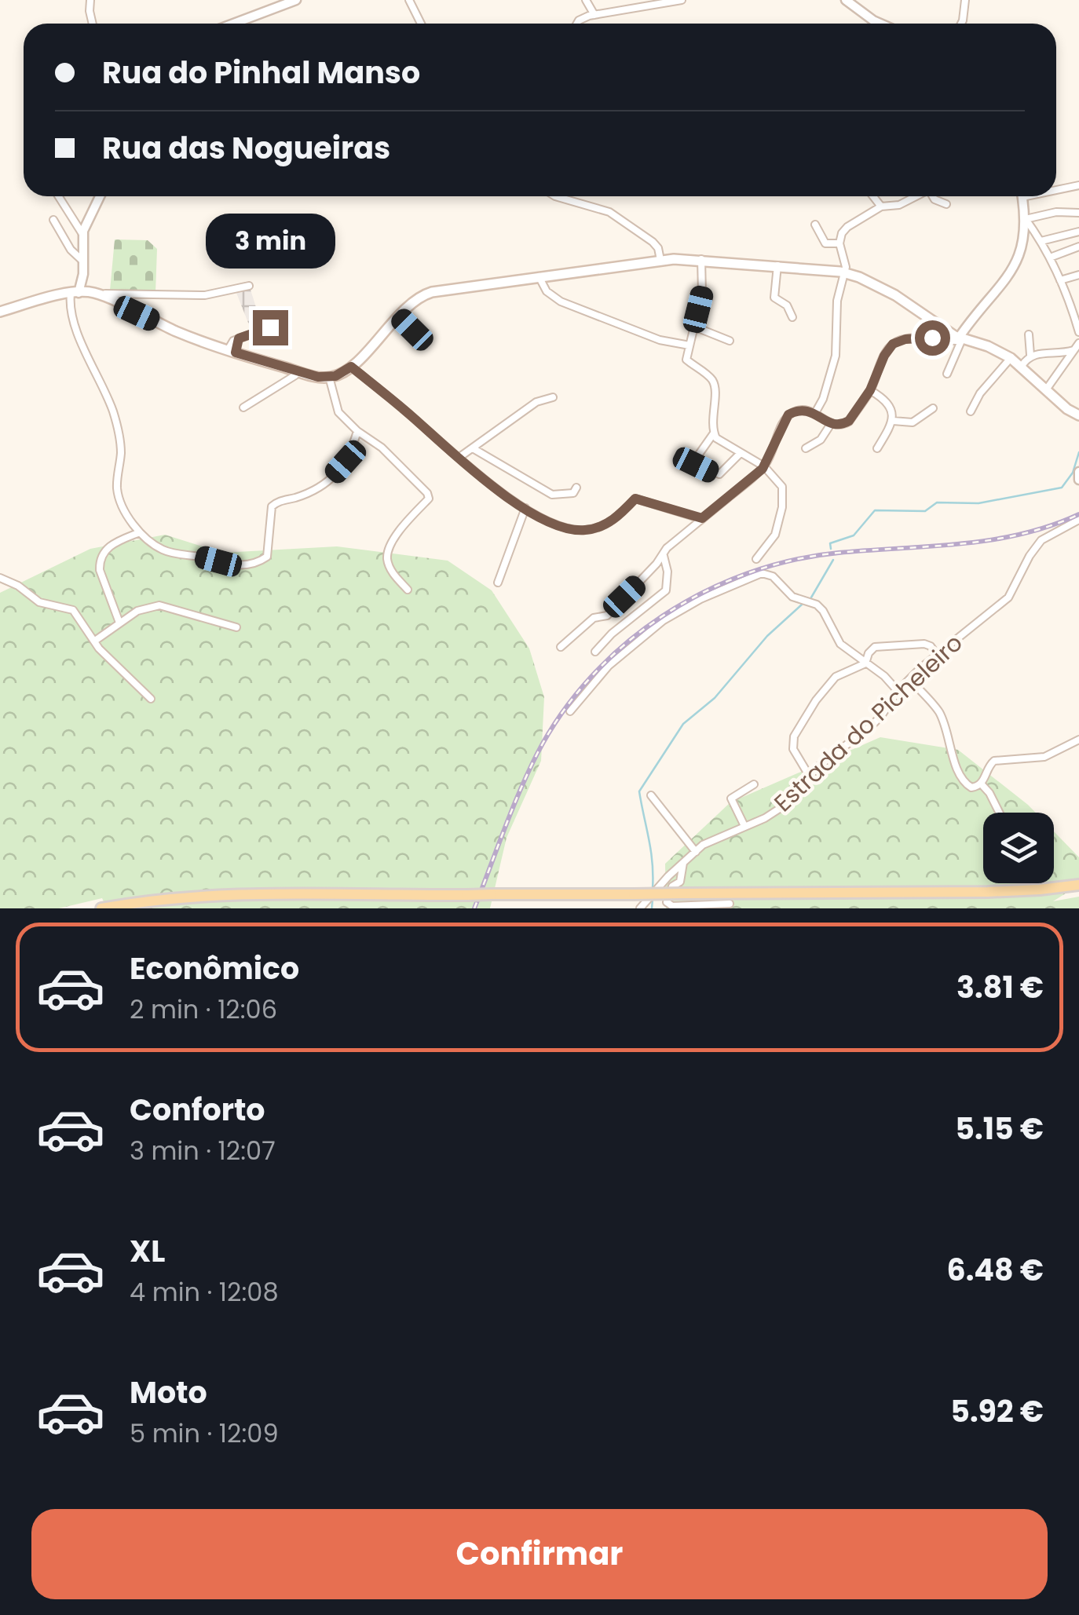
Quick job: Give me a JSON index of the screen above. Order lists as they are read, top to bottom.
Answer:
{
  "streets": {
    "street": ["Estrada do Picheleiro"]
  },
  "page": {
    "banner": ["Rua do Pinhal Manso", "Rua das Nogueiras"],
    "bubble": "3 min",
    "list": [
      {
        "name": "Econômico",
        "note": "2 min · 12:06",
        "value": "3.81 €"
      },
      {
        "name": "Conforto",
        "note": "3 min · 12:07",
        "value": "5.15 €"
      },
      {
        "name": "XL",
        "note": "4 min · 12:08",
        "value": "6.48 €"
      },
      {
        "name": "Moto",
        "note": "5 min · 12:09",
        "value": "5.92 €"
      }
    ],
    "buttons": "Confirmar"
  }
}
